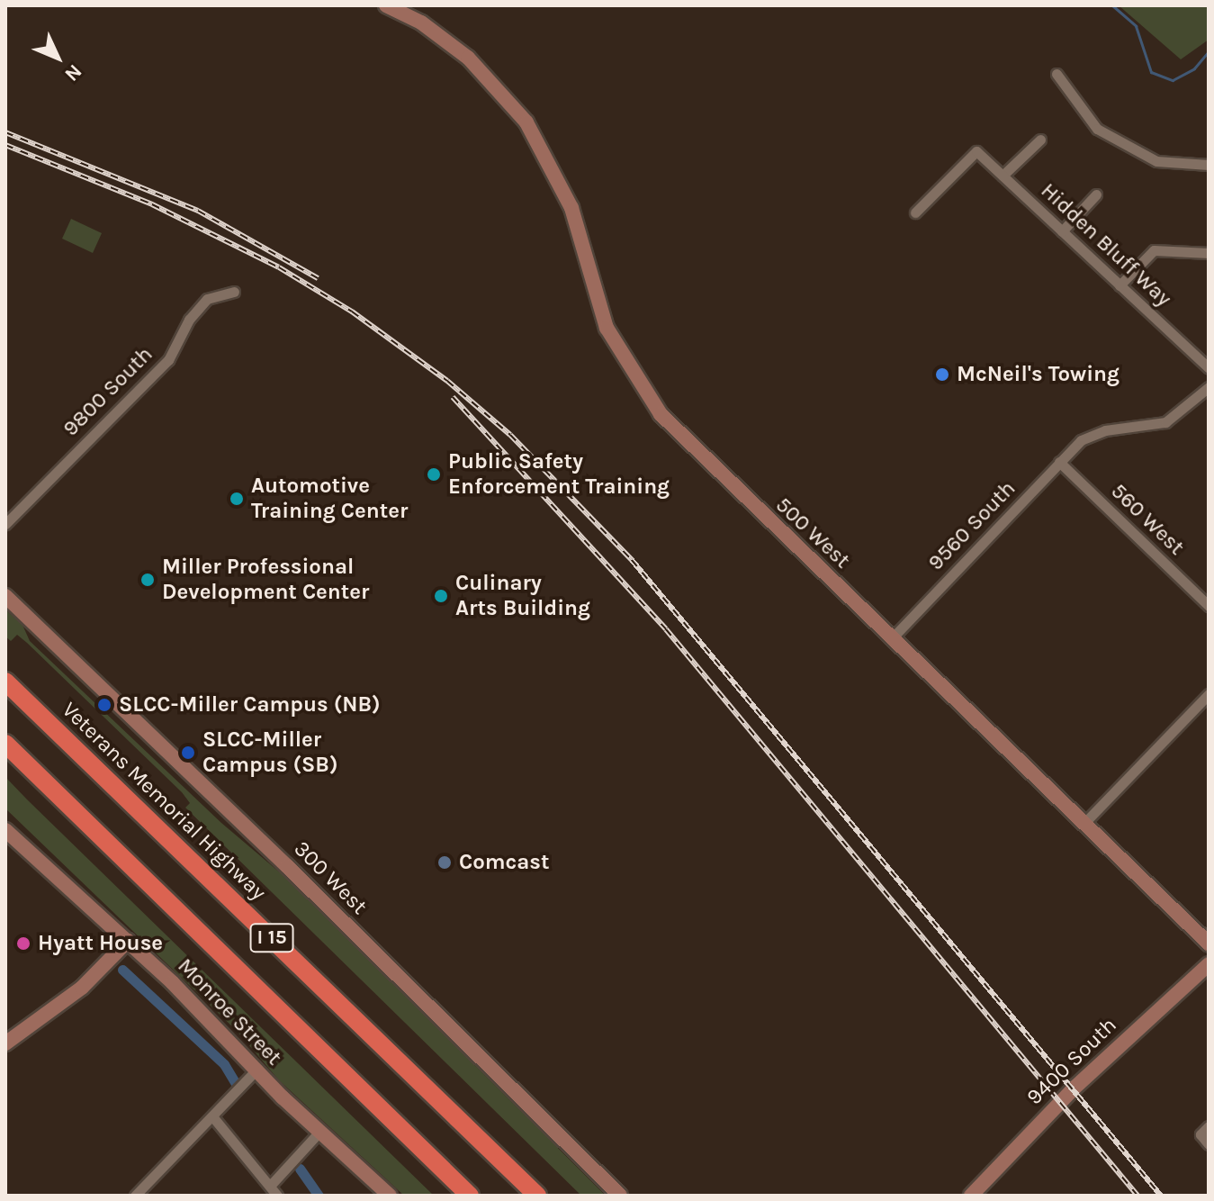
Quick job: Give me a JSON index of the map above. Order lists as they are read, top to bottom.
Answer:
{
  "streets": {
    "highway": ["Veterans Memorial Highway", "I 15"],
    "street": [
      "Hidden Bluff Way",
      "9800 South",
      "560 West",
      "9560 South",
      "500 West",
      "300 West",
      "Monroe Street",
      "9400 South"
    ]
  },
  "crossings": [
    ["560 West", "9560 South"],
    ["9560 South", "500 West"]
  ],
  "places": [
    "McNeil's Towing",
    "Public Safety Enforcement Training",
    "Automotive Training Center",
    "Miller Professional Development Center",
    "Culinary Arts Building",
    "SLCC-Miller Campus (NB)",
    "SLCC-Miller Campus (SB)",
    "Comcast",
    "Hyatt House"
  ],
  "north": "bottom right"
}
